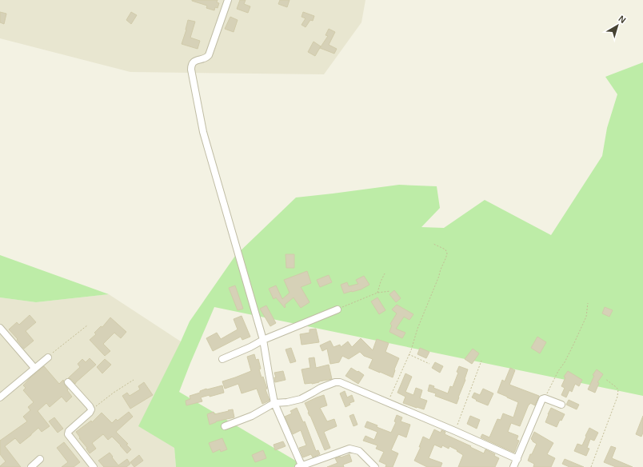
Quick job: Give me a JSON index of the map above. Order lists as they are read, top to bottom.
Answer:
{
  "north": "top right"
}
